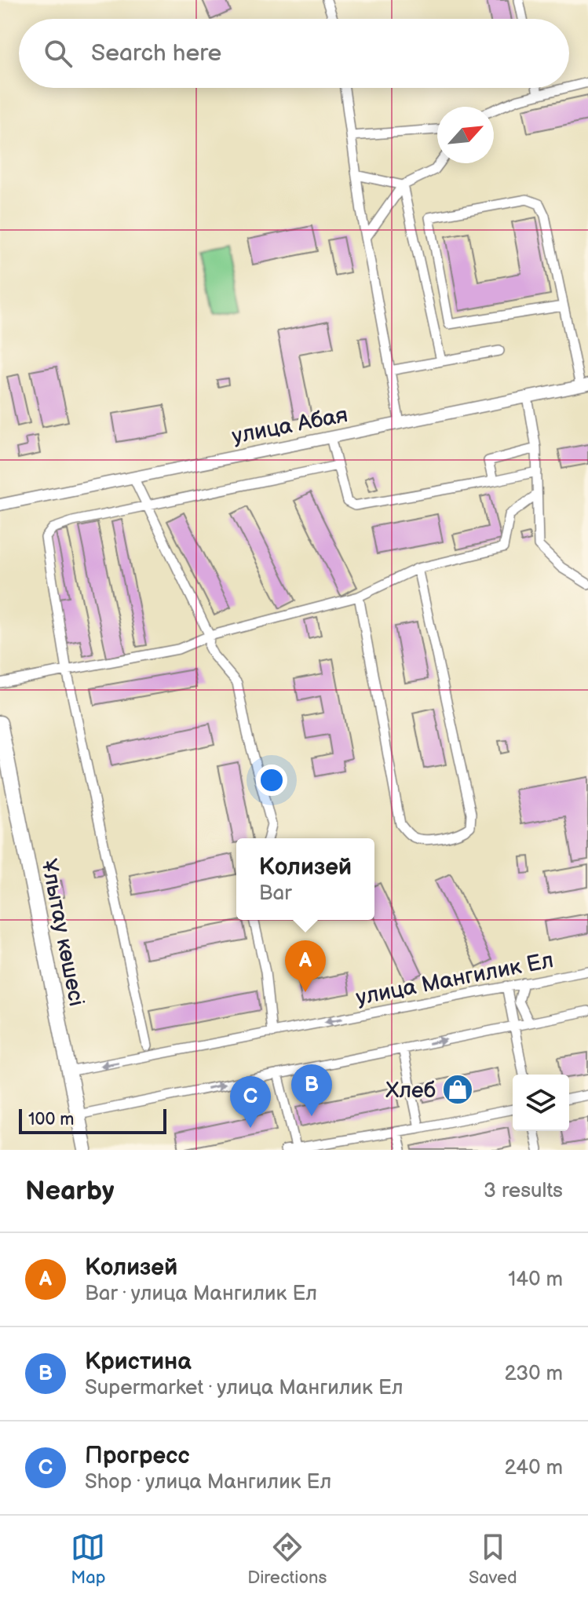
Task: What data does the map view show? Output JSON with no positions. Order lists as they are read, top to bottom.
{
  "streets": {
    "main road": ["Ұлытау көшесі"],
    "street": ["улица Абая", "улица Мангилик Ел"]
  },
  "crossings": [
    ["Ұлытау көшесі", "улица Мангилик Ел"]
  ],
  "places": {
    "shop": ["Хлеб"]
  },
  "scale_bar": "100 m",
  "north": "top right",
  "page": {
    "search": "Search here",
    "popup": ["Колизей", "Bar"],
    "pins": ["A", "B", "C"],
    "scale": "100 m",
    "heading": ["Nearby", "3 results"],
    "list": [
      {
        "mark": "A",
        "name": "Колизей",
        "note": "Bar · улица Мангилик Ел",
        "value": "140 m"
      },
      {
        "mark": "B",
        "name": "Кристина",
        "note": "Supermarket · улица Мангилик Ел",
        "value": "230 m"
      },
      {
        "mark": "C",
        "name": "Прогресс",
        "note": "Shop · улица Мангилик Ел",
        "value": "240 m"
      }
    ],
    "nav": ["Map", "Directions", "Saved"]
  }
}
